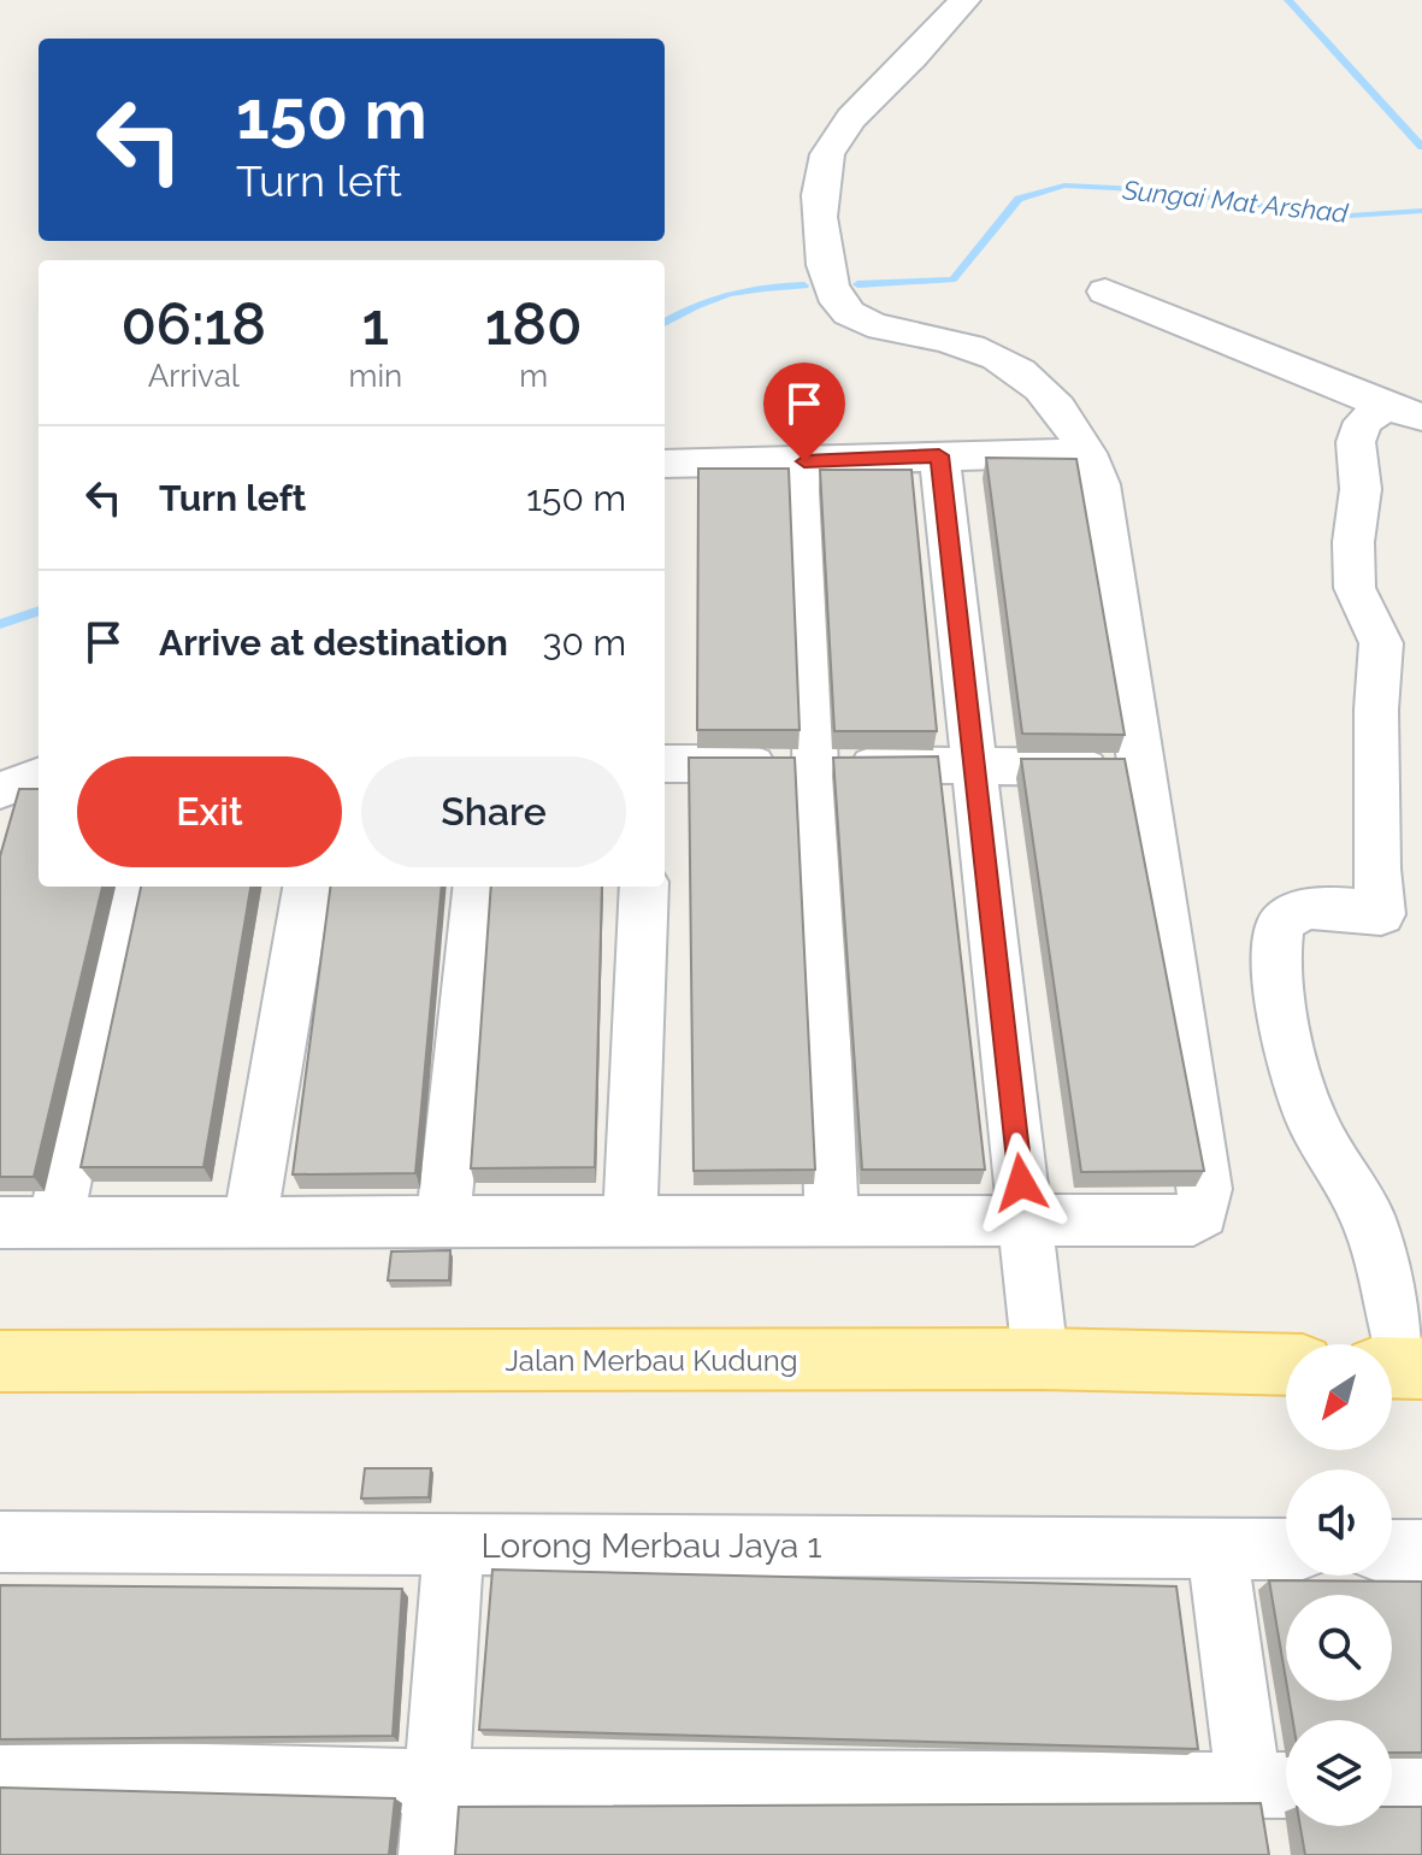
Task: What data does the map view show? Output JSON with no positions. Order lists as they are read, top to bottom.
{
  "streets": {
    "main road": ["Jalan Merbau Kudung"],
    "street": ["Lorong Merbau Jaya 1"]
  },
  "water": ["Sungai Mat Arshad"],
  "north": "bottom left",
  "page": {
    "turn": ["150 m", "Turn left"],
    "eta": [
      "06:18",
      "Arrival",
      "1",
      "min",
      "180",
      "m"
    ],
    "list": [
      {
        "name": "Turn left",
        "value": "150 m"
      },
      {
        "name": "Arrive at destination",
        "value": "30 m"
      }
    ],
    "buttons": ["Exit", "Share"]
  }
}
